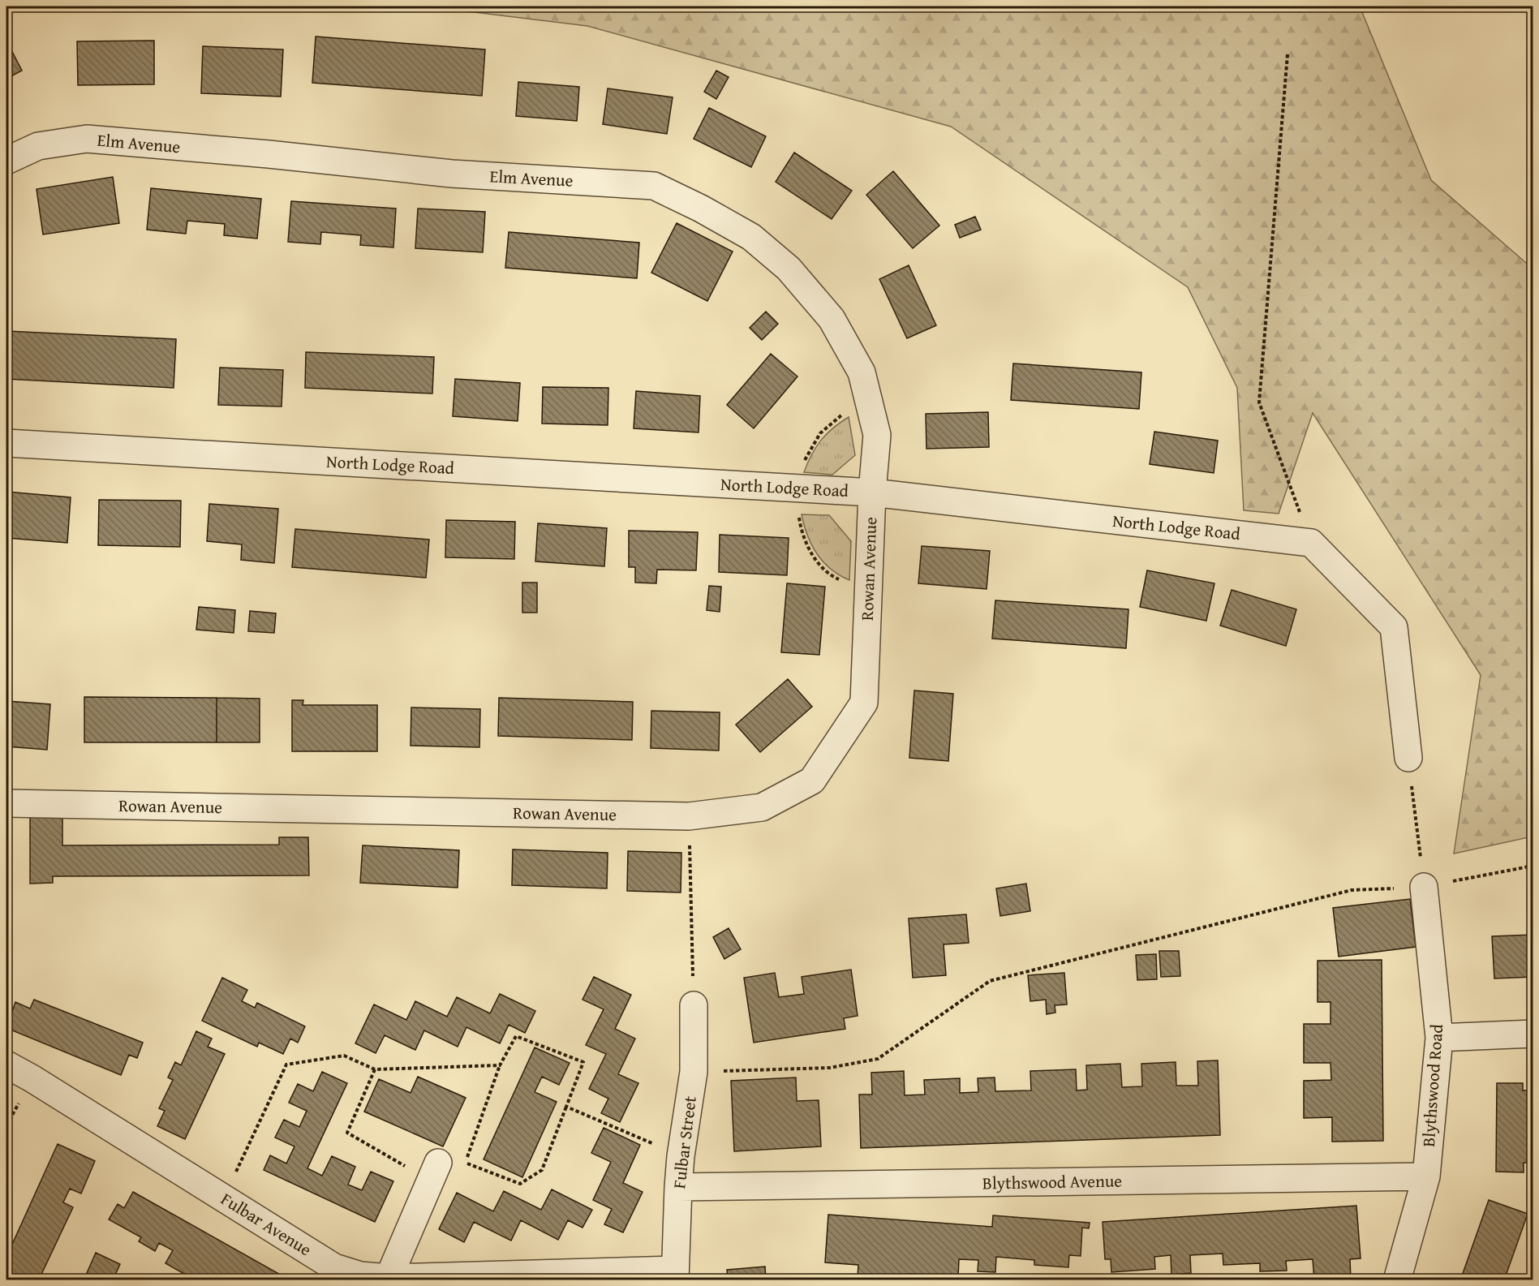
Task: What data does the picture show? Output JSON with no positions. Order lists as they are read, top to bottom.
{
  "streets": {
    "street": [
      "Elm Avenue",
      "North Lodge Road",
      "Rowan Avenue",
      "Blythswood Road",
      "Fulbar Street",
      "Blythswood Avenue",
      "Fulbar Avenue"
    ]
  },
  "crossings": [
    ["Elm Avenue", "North Lodge Road"],
    ["Elm Avenue", "Rowan Avenue"],
    ["North Lodge Road", "Rowan Avenue"],
    ["Blythswood Road", "Blythswood Avenue"],
    ["Fulbar Street", "Blythswood Avenue"],
    ["Fulbar Street", "Fulbar Avenue"]
  ]
}
